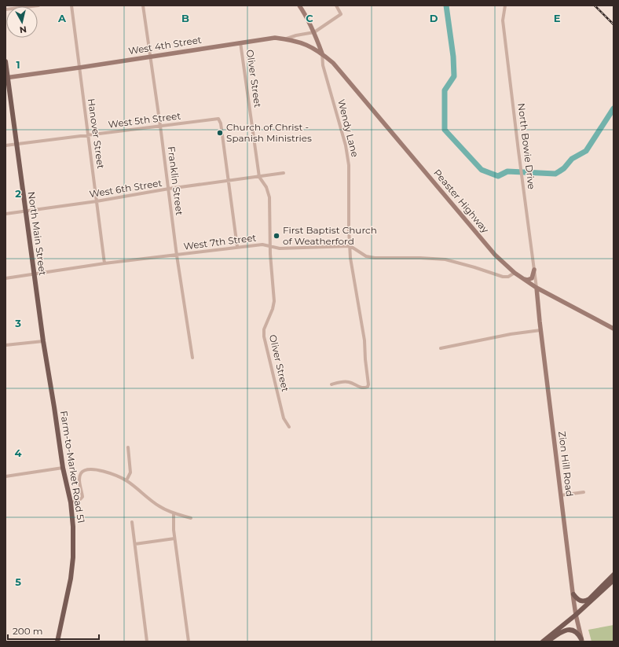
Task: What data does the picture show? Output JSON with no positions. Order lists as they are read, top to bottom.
{
  "streets": {
    "main road": [
      "West 4th Street",
      "Peaster Highway",
      "North Main Street",
      "Zion Hill Road",
      "Farm-to-Market Road 51"
    ],
    "street": [
      "Oliver Street",
      "West 5th Street",
      "Wendy Lane",
      "Hanover Street",
      "North Bowie Drive",
      "Franklin Street",
      "West 6th Street",
      "West 7th Street"
    ]
  },
  "crossings": [
    ["West 4th Street", "Oliver Street"],
    ["West 4th Street", "Wendy Lane"],
    ["West 4th Street", "Hanover Street"],
    ["West 4th Street", "Franklin Street"],
    ["West 4th Street", "Peaster Highway"],
    ["West 4th Street", "North Main Street"],
    ["Oliver Street", "West 6th Street"],
    ["Oliver Street", "West 7th Street"],
    ["West 5th Street", "Hanover Street"],
    ["West 5th Street", "Franklin Street"],
    ["West 5th Street", "West 6th Street"],
    ["West 5th Street", "North Main Street"],
    ["Wendy Lane", "Peaster Highway"],
    ["Wendy Lane", "West 7th Street"],
    ["Hanover Street", "West 6th Street"],
    ["Hanover Street", "West 7th Street"],
    ["North Bowie Drive", "Peaster Highway"],
    ["North Bowie Drive", "Zion Hill Road"],
    ["Franklin Street", "West 6th Street"],
    ["Franklin Street", "West 7th Street"],
    ["West 6th Street", "North Main Street"],
    ["Peaster Highway", "Zion Hill Road"],
    ["North Main Street", "West 7th Street"],
    ["North Main Street", "Farm-to-Market Road 51"]
  ],
  "places": ["Church of Christ - Spanish Ministries", "First Baptist Church of Weatherford"],
  "scale_bar": "200 m",
  "north": "bottom",
  "grid": {
    "columns": [
      "A",
      "B",
      "C",
      "D",
      "E"
    ],
    "rows": [
      "1",
      "2",
      "3",
      "4",
      "5"
    ]
  }
}
